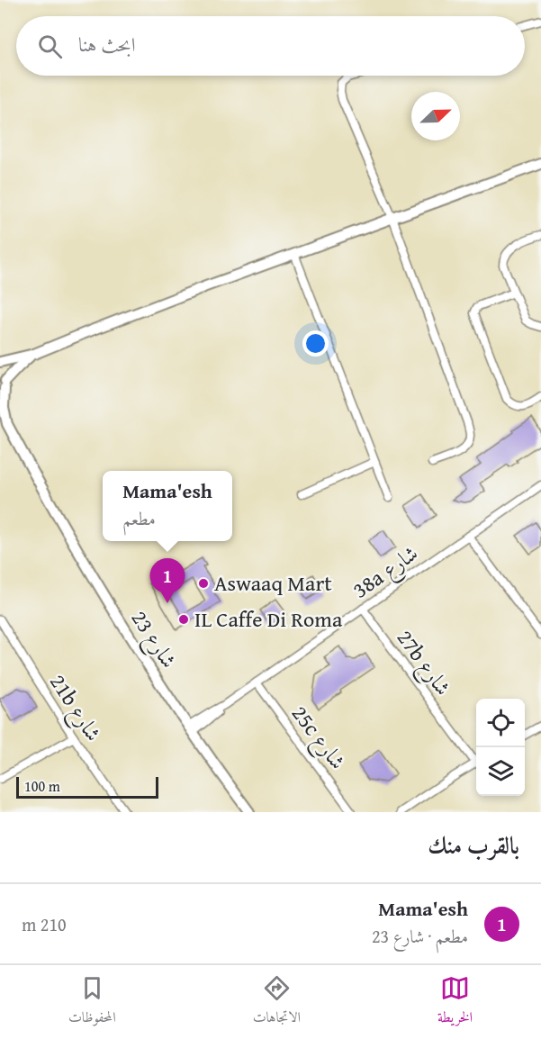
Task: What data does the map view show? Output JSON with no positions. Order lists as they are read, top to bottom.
{
  "streets": {
    "street": [
      "38a شارع",
      "شارع 23",
      "27b شارع",
      "21b شارع",
      "25c شارع"
    ]
  },
  "crossings": [
    ["38a شارع", "شارع 23"],
    ["38a شارع", "27b شارع"],
    ["38a شارع", "25c شارع"]
  ],
  "places": ["Aswaaq Mart", "IL Caffe Di Roma"],
  "scale_bar": "100 m",
  "north": "top right",
  "page": {
    "search": "ابحث هنا",
    "popup": ["Mama'esh", "مطعم"],
    "pins": "1",
    "scale": "100 m",
    "heading": "بالقرب منك",
    "list": [
      {
        "mark": "1",
        "name": "Mama'esh",
        "note": "مطعم · شارع 23",
        "value": "210 m"
      }
    ],
    "nav": ["الخريطة", "الاتجاهات", "المحفوظات"]
  }
}
